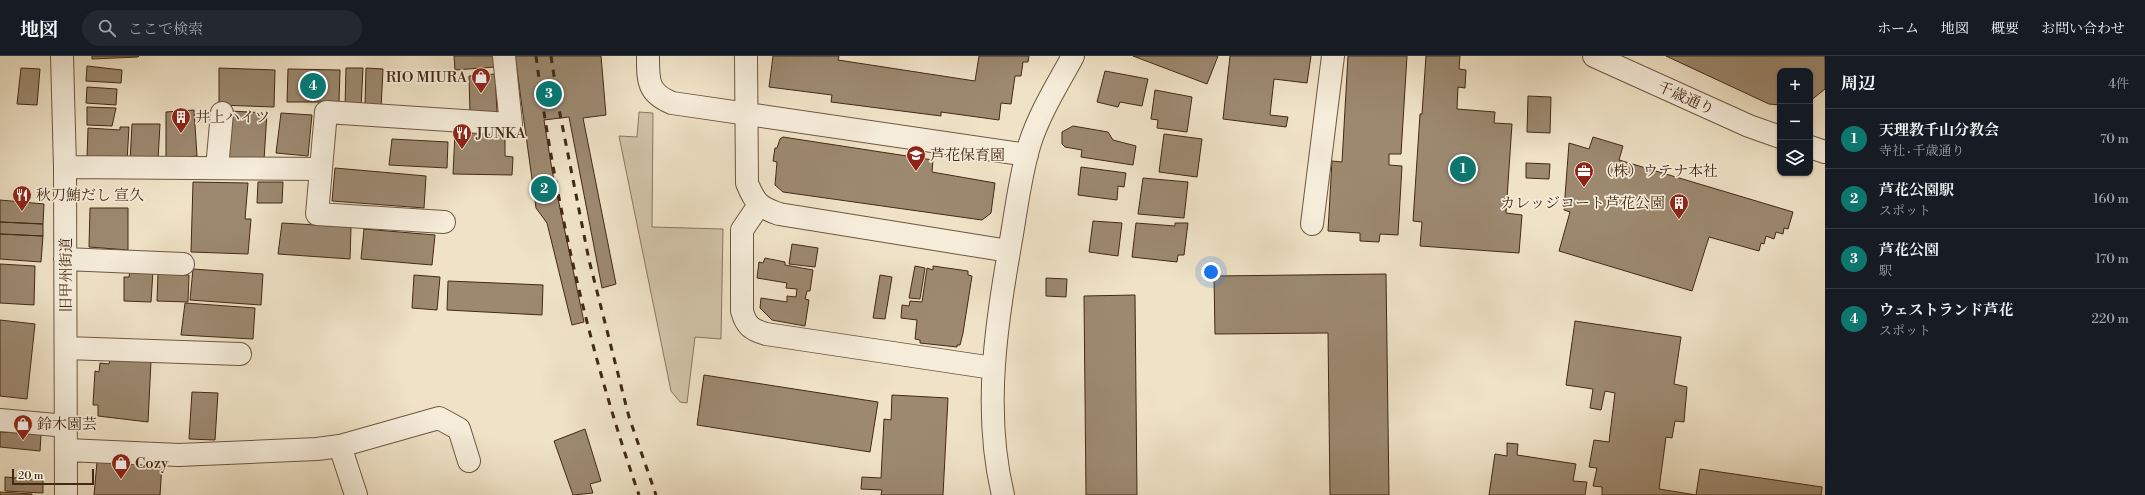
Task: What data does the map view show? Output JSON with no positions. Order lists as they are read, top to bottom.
{
  "streets": {
    "street": ["千歳通り", "旧甲州街道"]
  },
  "places": {
    "shop": ["RIO MIURA", "鈴木園芸", "Cozy"],
    "building": ["井上ハイツ", "カレッジコート芦花公園"],
    "restaurant": ["JUNKA", "秋刀鮪だし 宣久"],
    "school or university": ["芦花保育園"],
    "office": ["（株）ウテナ本社"]
  },
  "scale_bar": "20 m",
  "page": {
    "header": "地図",
    "search": "ここで検索",
    "nav": [
      "ホーム",
      "地図",
      "概要",
      "お問い合わせ"
    ],
    "heading": ["周辺", "4件"],
    "map_buttons": ["+", "−"],
    "pins": [
      "4",
      "3",
      "1",
      "2"
    ],
    "list": [
      {
        "mark": "1",
        "name": "天理教千山分教会",
        "note": "寺社 · 千歳通り",
        "value": "70 m"
      },
      {
        "mark": "2",
        "name": "芦花公園駅",
        "note": "スポット",
        "value": "160 m"
      },
      {
        "mark": "3",
        "name": "芦花公園",
        "note": "駅",
        "value": "170 m"
      },
      {
        "mark": "4",
        "name": "ウェストランド芦花",
        "note": "スポット",
        "value": "220 m"
      }
    ],
    "scale": "20 m"
  }
}
